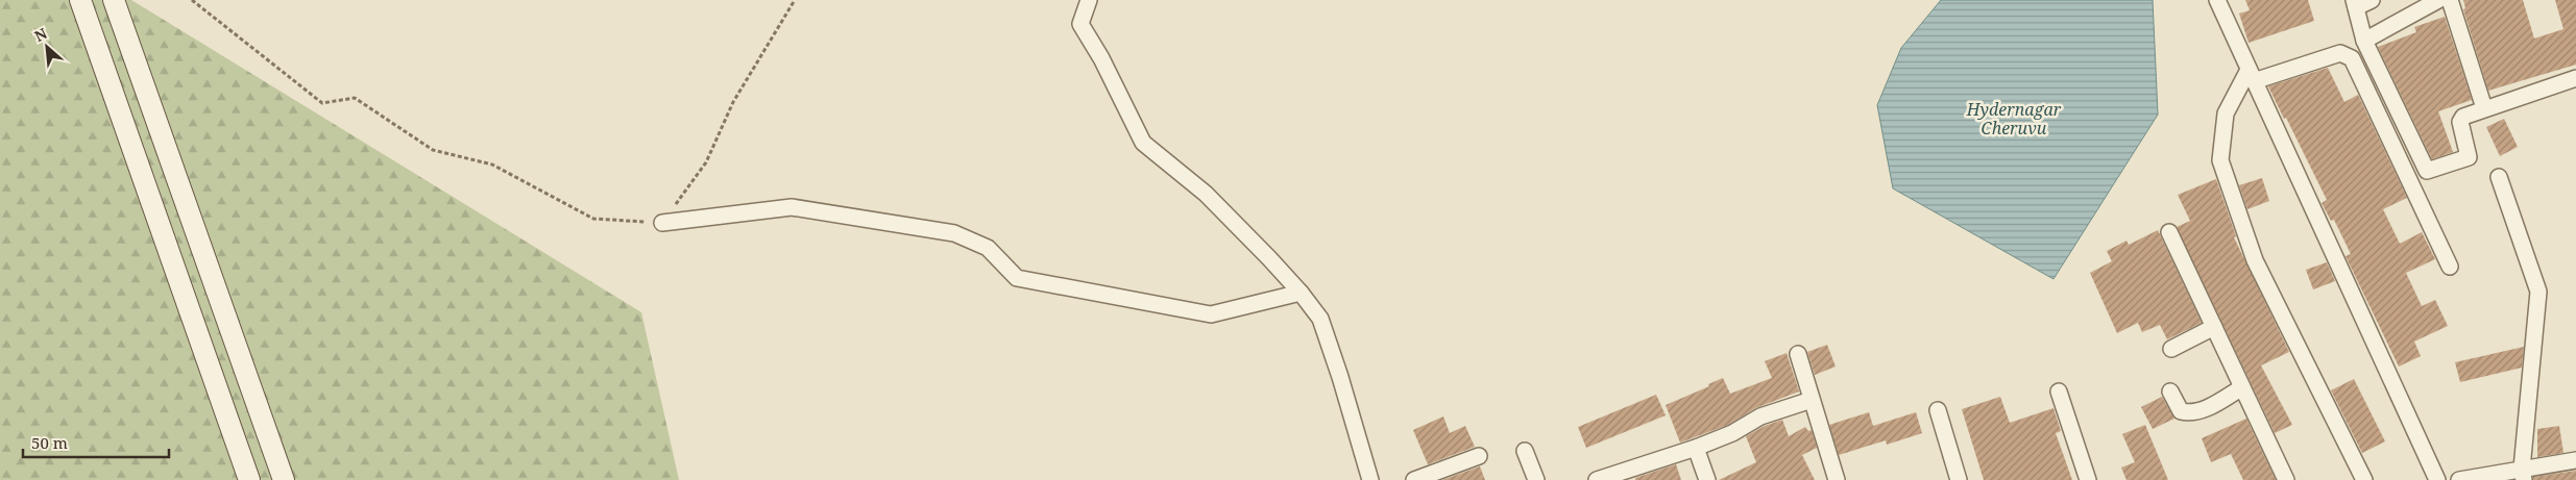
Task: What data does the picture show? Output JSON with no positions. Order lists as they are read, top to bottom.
{
  "water": ["Hydernagar Cheruvu"],
  "scale_bar": "50 m",
  "north": "top left"
}
